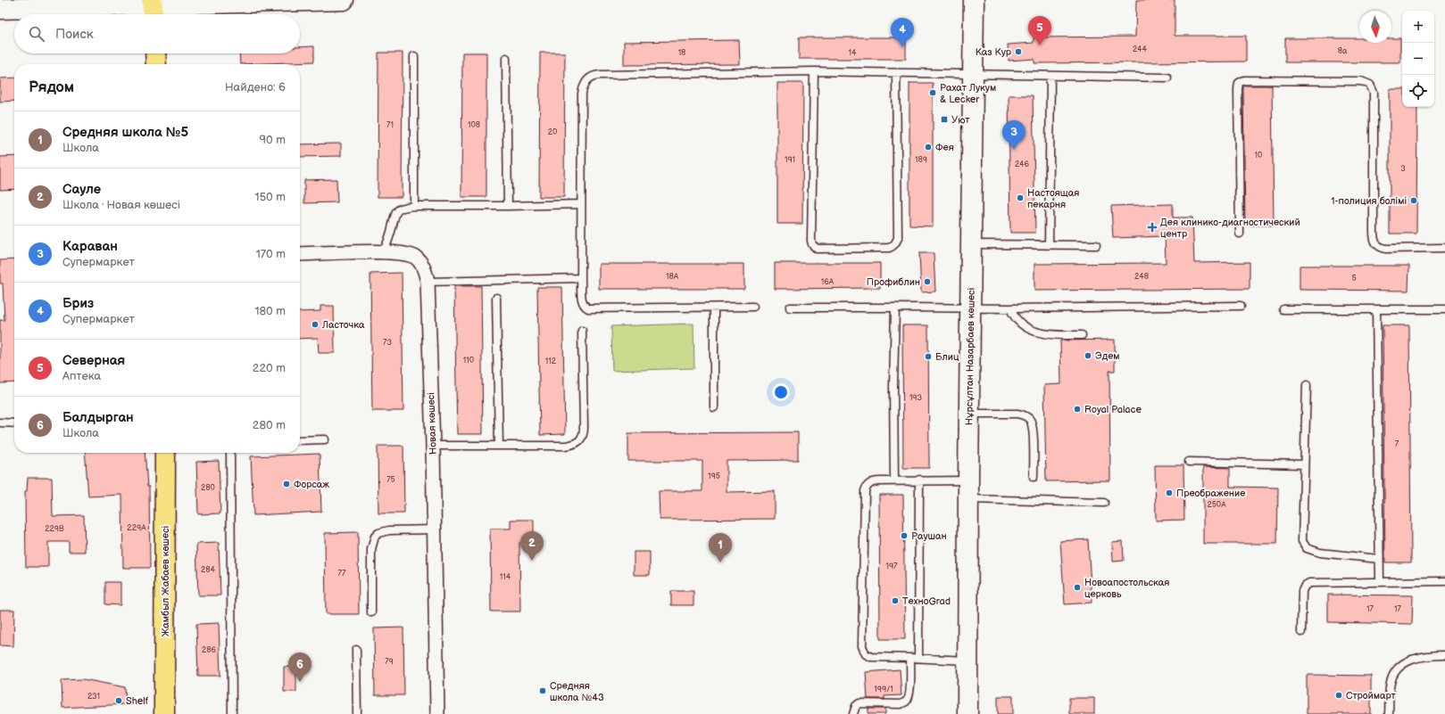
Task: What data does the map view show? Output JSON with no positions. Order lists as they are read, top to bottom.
{
  "streets": {
    "main road": ["Нұрсұлтан Назарбаев көшесі", "Жамбыл Жабаев көшесі"],
    "street": ["Новая көшесі"]
  },
  "places": {
    "other": [
      "Каз Кур",
      "Рахат Лукум & Lecker",
      "Фея",
      "Настоящая пекарня",
      "1-полиция болiмi",
      "Профиблин",
      "Ласточка",
      "Эдем",
      "Блиц",
      "Royal Palace",
      "Форсаж",
      "Преображение",
      "Раушан",
      "Новоапостольская церковь",
      "ТехноGrad",
      "Средняя школа №43",
      "Строймарт",
      "Shelf"
    ],
    "transit": ["Уют"],
    "health": ["Дея клинико-диагностический центр"]
  },
  "house_numbers": [
    "244",
    "8а",
    "18",
    "14",
    "71",
    "108",
    "20",
    "10",
    "191",
    "189",
    "246",
    "3",
    "18А",
    "248",
    "5",
    "16А",
    "73",
    "110",
    "112",
    "193",
    "7",
    "195",
    "75",
    "280",
    "250А",
    "229А",
    "229В",
    "197",
    "284",
    "77",
    "114",
    "17",
    "17",
    "286",
    "79",
    "199/1",
    "231"
  ],
  "north": "bottom",
  "page": {
    "map_buttons": ["+", "−"],
    "search": "Поиск",
    "pins": [
      "5",
      "4",
      "3",
      "2",
      "1",
      "6"
    ],
    "heading": ["Рядом", "Найдено: 6"],
    "list": [
      {
        "mark": "1",
        "name": "Средняя школа №5",
        "note": "Школа",
        "value": "90 m"
      },
      {
        "mark": "2",
        "name": "Сауле",
        "note": "Школа · Новая көшесі",
        "value": "150 m"
      },
      {
        "mark": "3",
        "name": "Караван",
        "note": "Супермаркет",
        "value": "170 m"
      },
      {
        "mark": "4",
        "name": "Бриз",
        "note": "Супермаркет",
        "value": "180 m"
      },
      {
        "mark": "5",
        "name": "Северная",
        "note": "Аптека",
        "value": "220 m"
      },
      {
        "mark": "6",
        "name": "Балдырган",
        "note": "Школа",
        "value": "280 m"
      }
    ]
  }
}
